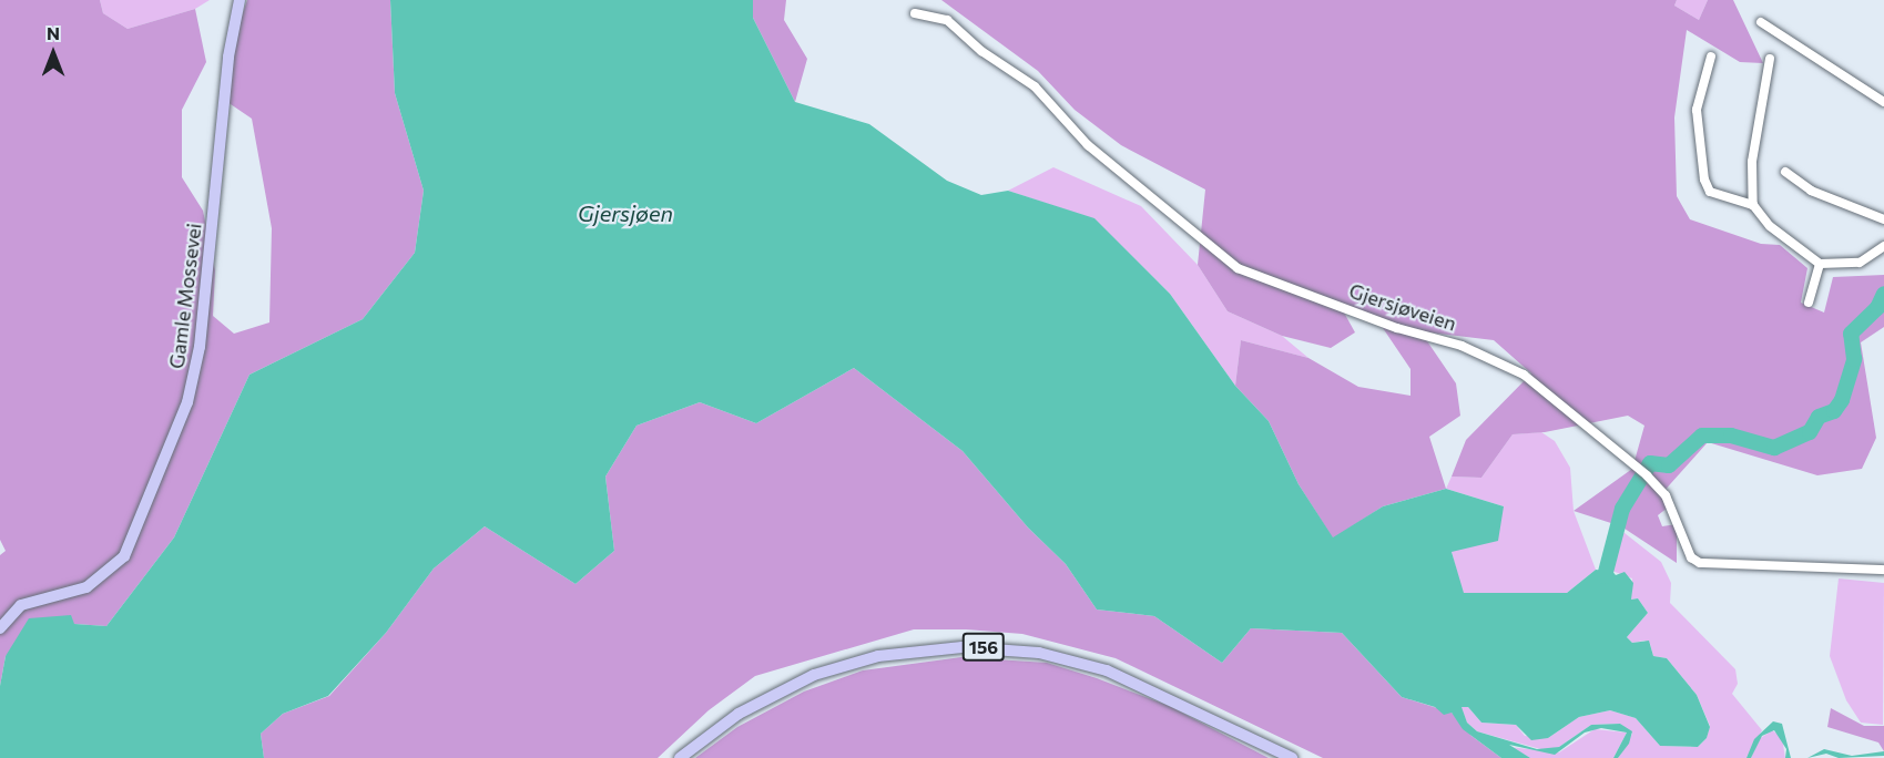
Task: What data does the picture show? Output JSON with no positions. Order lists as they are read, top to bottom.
{
  "streets": {
    "main road": ["Gamle Mossevei", "156"],
    "street": ["Gjersjøveien"]
  },
  "water": ["Gjersjøen"],
  "north": "top"
}
